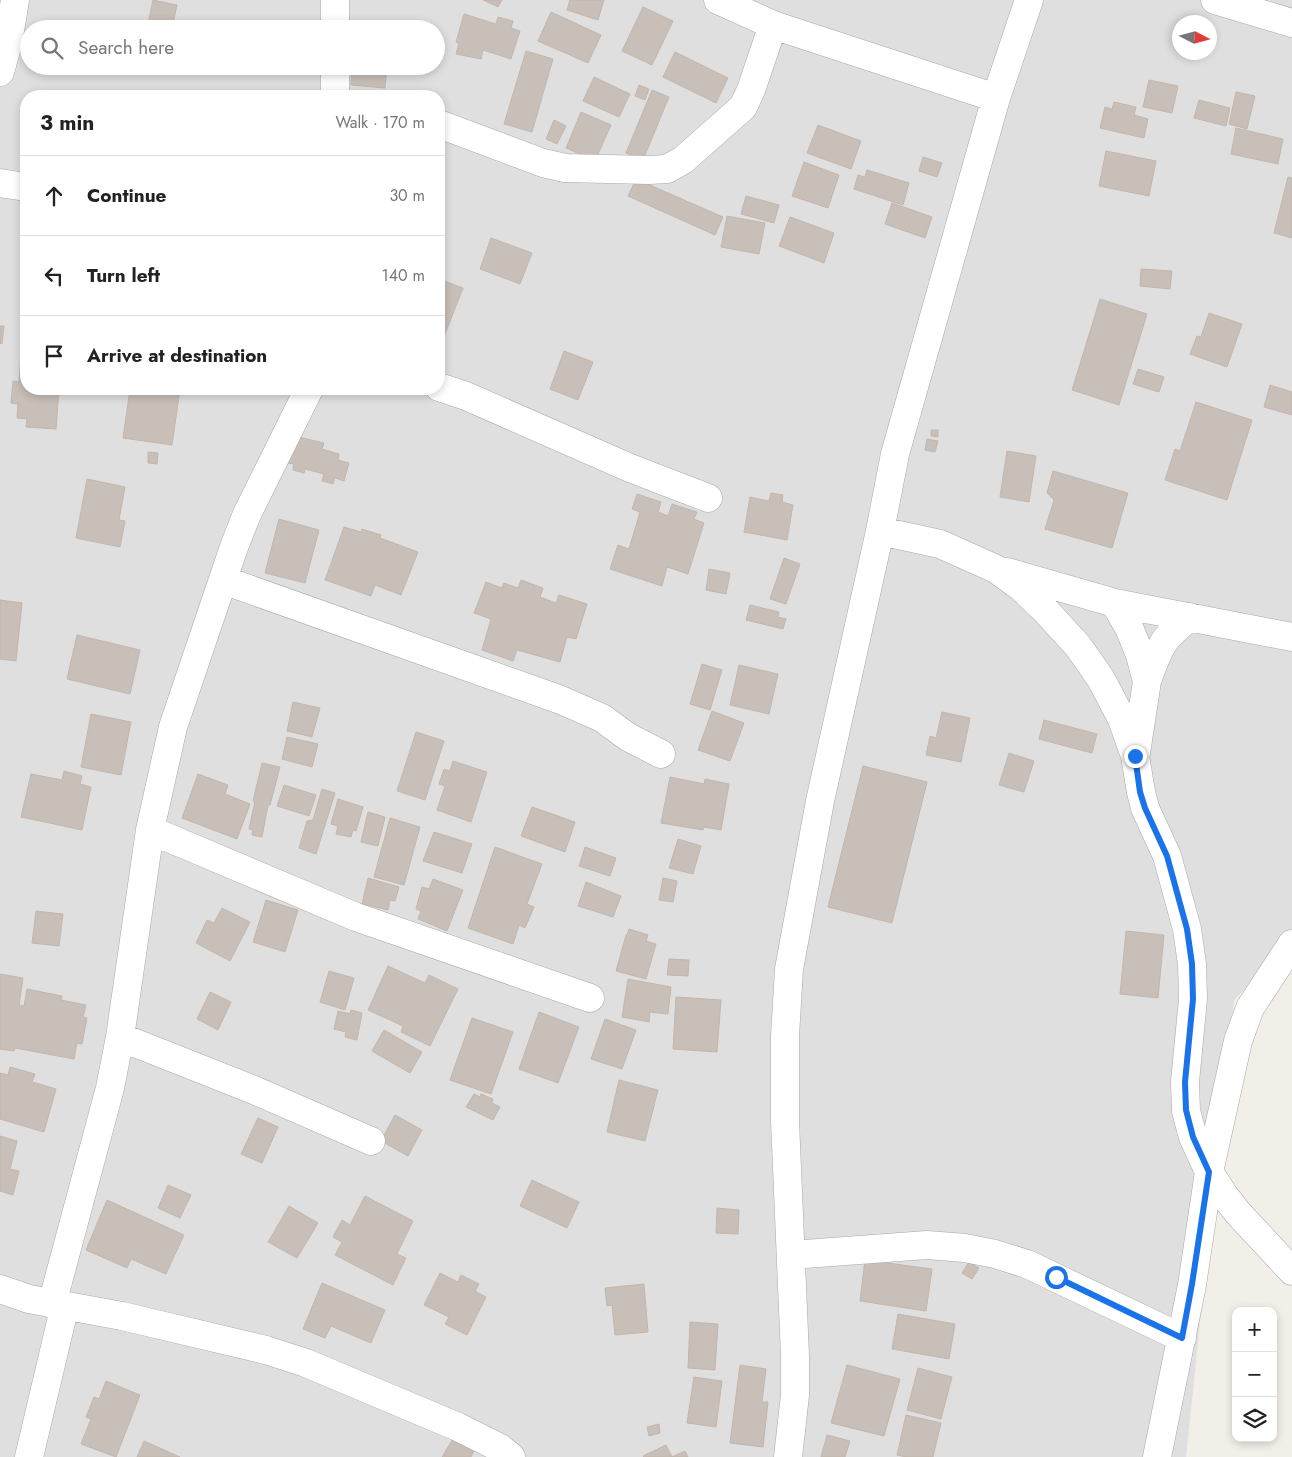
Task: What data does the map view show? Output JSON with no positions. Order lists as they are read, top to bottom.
{
  "north": "right",
  "page": {
    "search": "Search here",
    "heading": ["3 min", "Walk · 170 m"],
    "list": [
      ["Continue", "30 m"],
      ["Turn left", "140 m"],
      "Arrive at destination"
    ],
    "map_buttons": ["+", "−"]
  }
}
